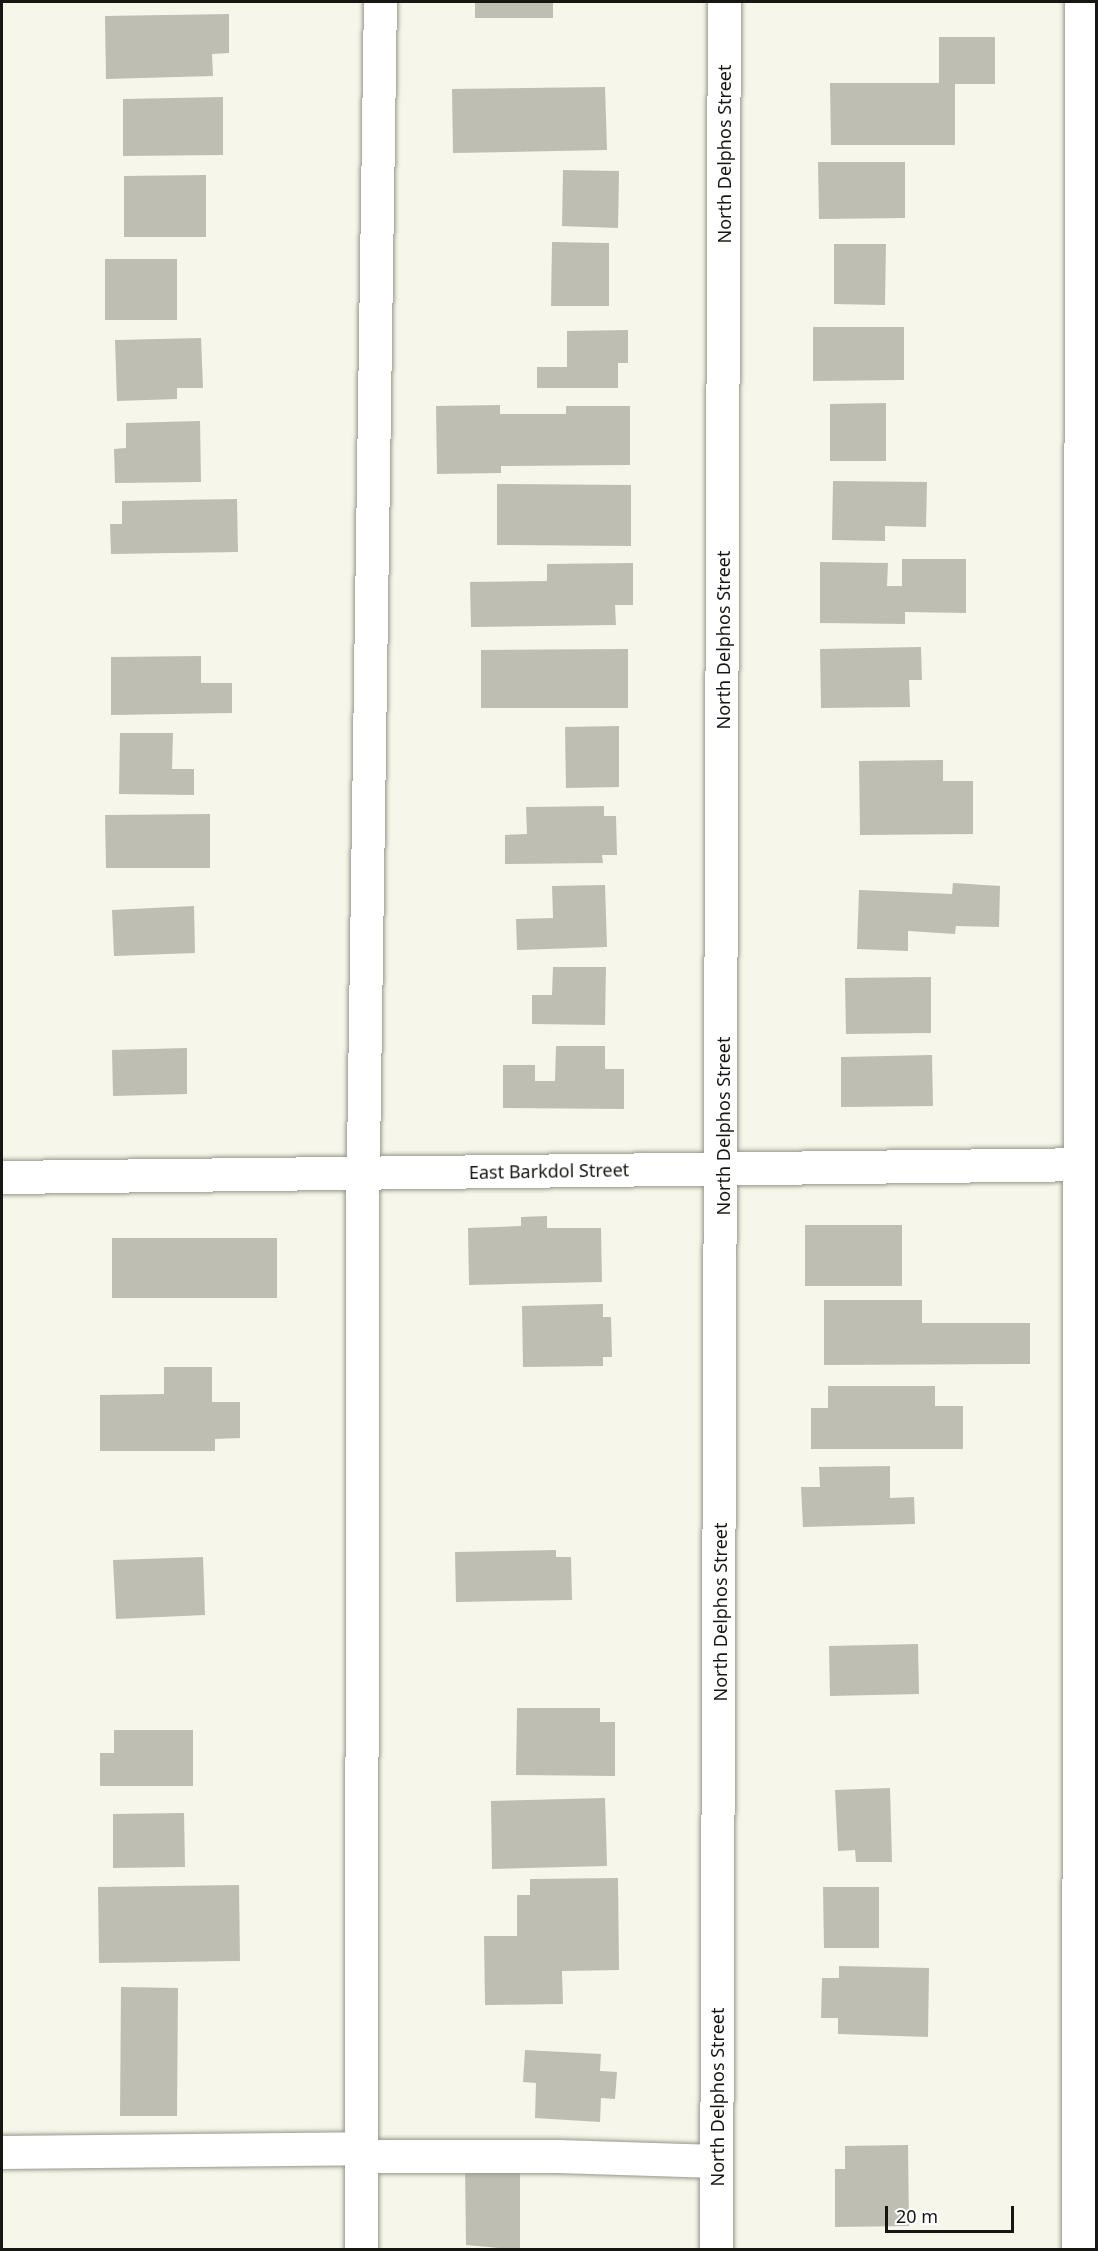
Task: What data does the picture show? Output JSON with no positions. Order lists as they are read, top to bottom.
{
  "streets": {
    "street": ["North Delphos Street", "East Barkdol Street"]
  },
  "crossings": [
    ["North Delphos Street", "East Barkdol Street"]
  ],
  "scale_bar": "20 m"
}
